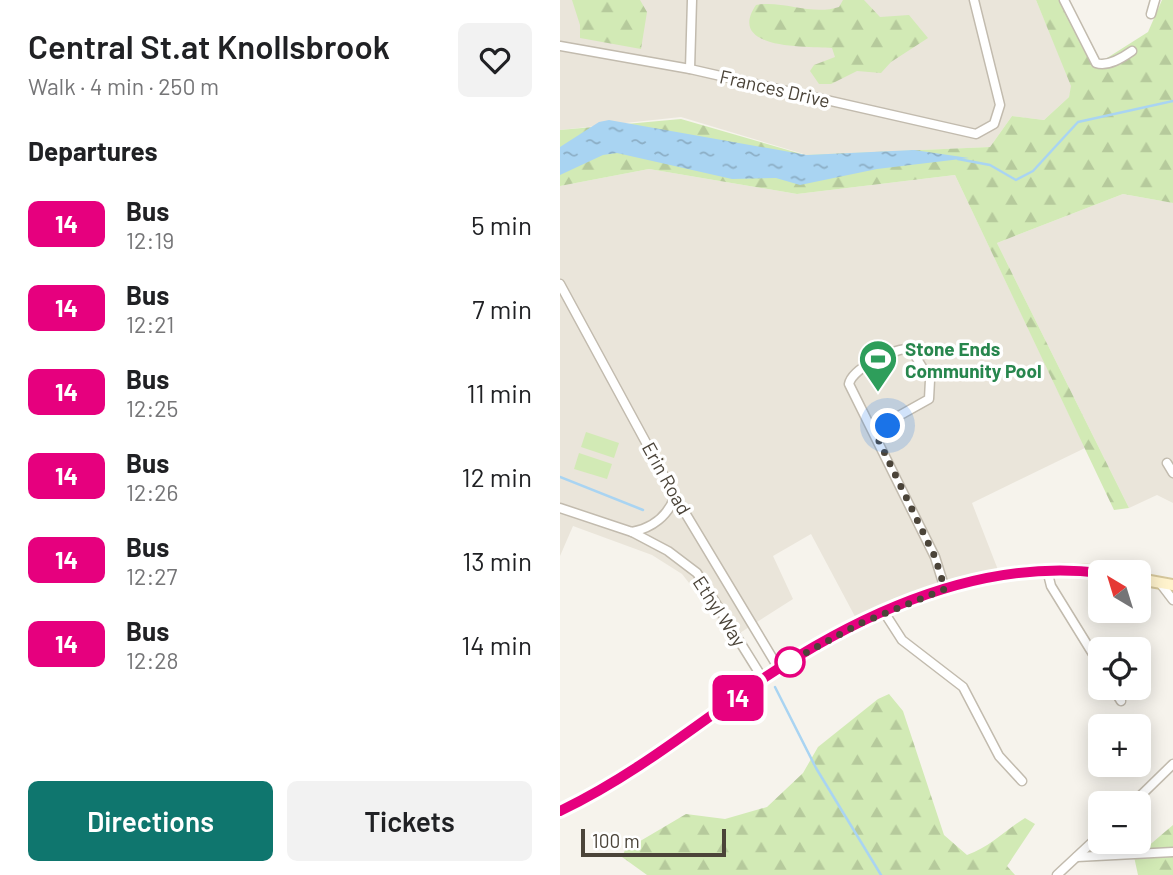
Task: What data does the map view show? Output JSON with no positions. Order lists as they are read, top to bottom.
{
  "streets": {
    "street": ["Frances Drive", "Erin Road", "Ethyl Way"]
  },
  "places": {
    "sports": ["Stone Ends Community Pool"]
  },
  "lines": ["bus line 14"],
  "scale_bar": "100 m",
  "north": "top left",
  "page": {
    "heading": [
      ["Central St.at Knollsbrook", "Walk · 4 min · 250 m"],
      "Departures"
    ],
    "on_map": "14",
    "list": [
      {
        "mark": "14",
        "name": "Bus",
        "note": "12:19",
        "value": "5 min"
      },
      {
        "mark": "14",
        "name": "Bus",
        "note": "12:21",
        "value": "7 min"
      },
      {
        "mark": "14",
        "name": "Bus",
        "note": "12:25",
        "value": "11 min"
      },
      {
        "mark": "14",
        "name": "Bus",
        "note": "12:26",
        "value": "12 min"
      },
      {
        "mark": "14",
        "name": "Bus",
        "note": "12:27",
        "value": "13 min"
      },
      {
        "mark": "14",
        "name": "Bus",
        "note": "12:28",
        "value": "14 min"
      }
    ],
    "map_buttons": ["+", "−"],
    "buttons": ["Directions", "Tickets"],
    "scale": "100 m"
  }
}
